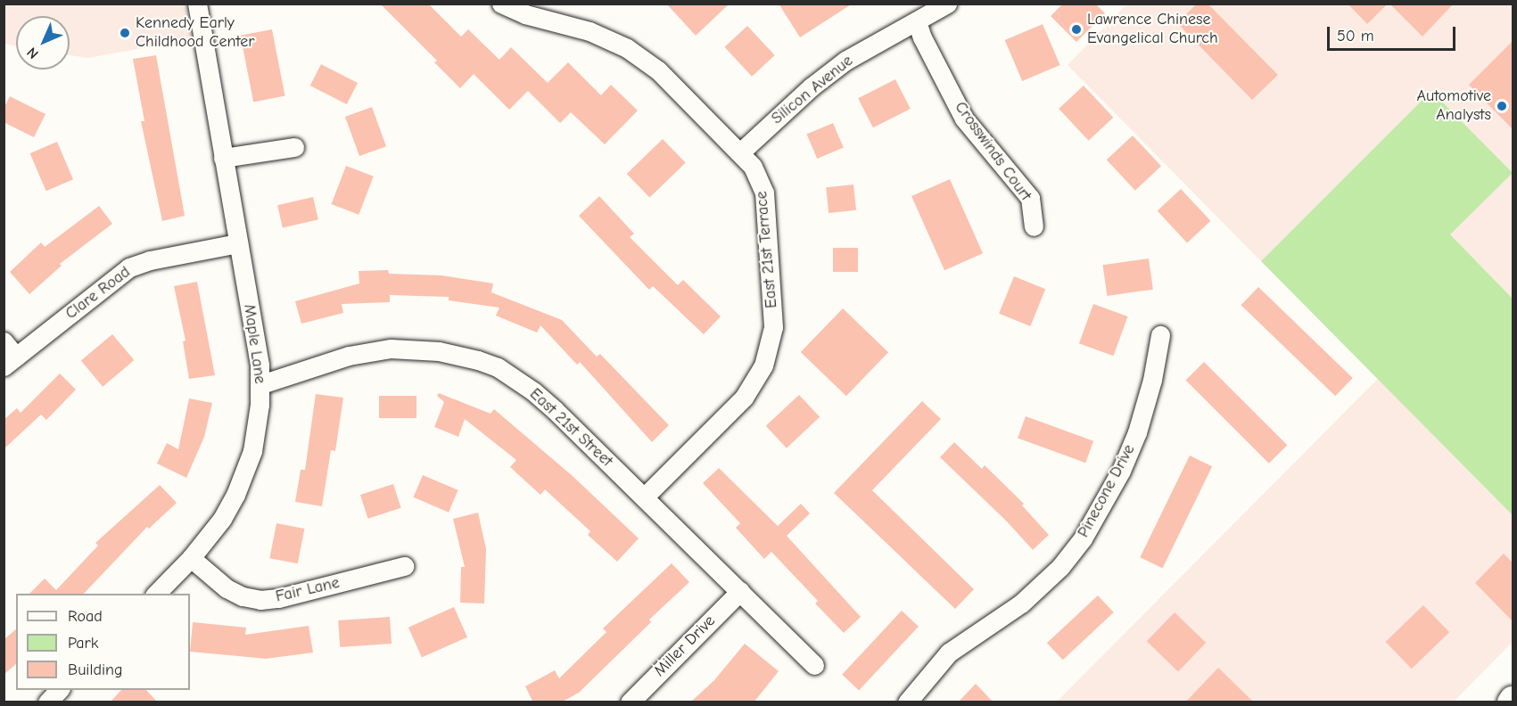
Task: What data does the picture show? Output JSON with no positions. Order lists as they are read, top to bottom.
{
  "streets": {
    "street": [
      "Silicon Avenue",
      "Crosswinds Court",
      "East 21st Terrace",
      "Clare Road",
      "Maple Lane",
      "East 21st Street",
      "Pinecone Drive",
      "Fair Lane",
      "Miller Drive"
    ]
  },
  "crossings": [
    ["Silicon Avenue", "Crosswinds Court"],
    ["Silicon Avenue", "East 21st Terrace"],
    ["East 21st Terrace", "East 21st Street"],
    ["Clare Road", "Maple Lane"],
    ["Maple Lane", "East 21st Street"],
    ["Maple Lane", "Fair Lane"],
    ["East 21st Street", "Miller Drive"]
  ],
  "places": ["Lawrence Chinese Evangelical Church", "Kennedy Early Childhood Center", "Automotive Analysts"],
  "legend": ["Road", "Park", "Building"],
  "scale_bar": "50 m",
  "north": "bottom left"
}
